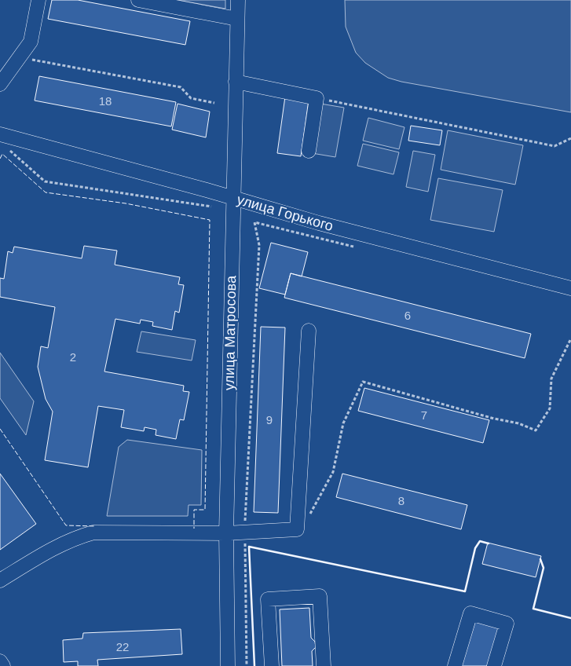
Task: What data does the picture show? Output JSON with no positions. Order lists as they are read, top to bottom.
{
  "streets": {
    "street": ["улица Горького", "улица Матросова"]
  },
  "crossings": [
    ["улица Горького", "улица Матросова"]
  ],
  "house_numbers": [
    "18",
    "6",
    "2",
    "7",
    "9",
    "8",
    "22"
  ]
}
